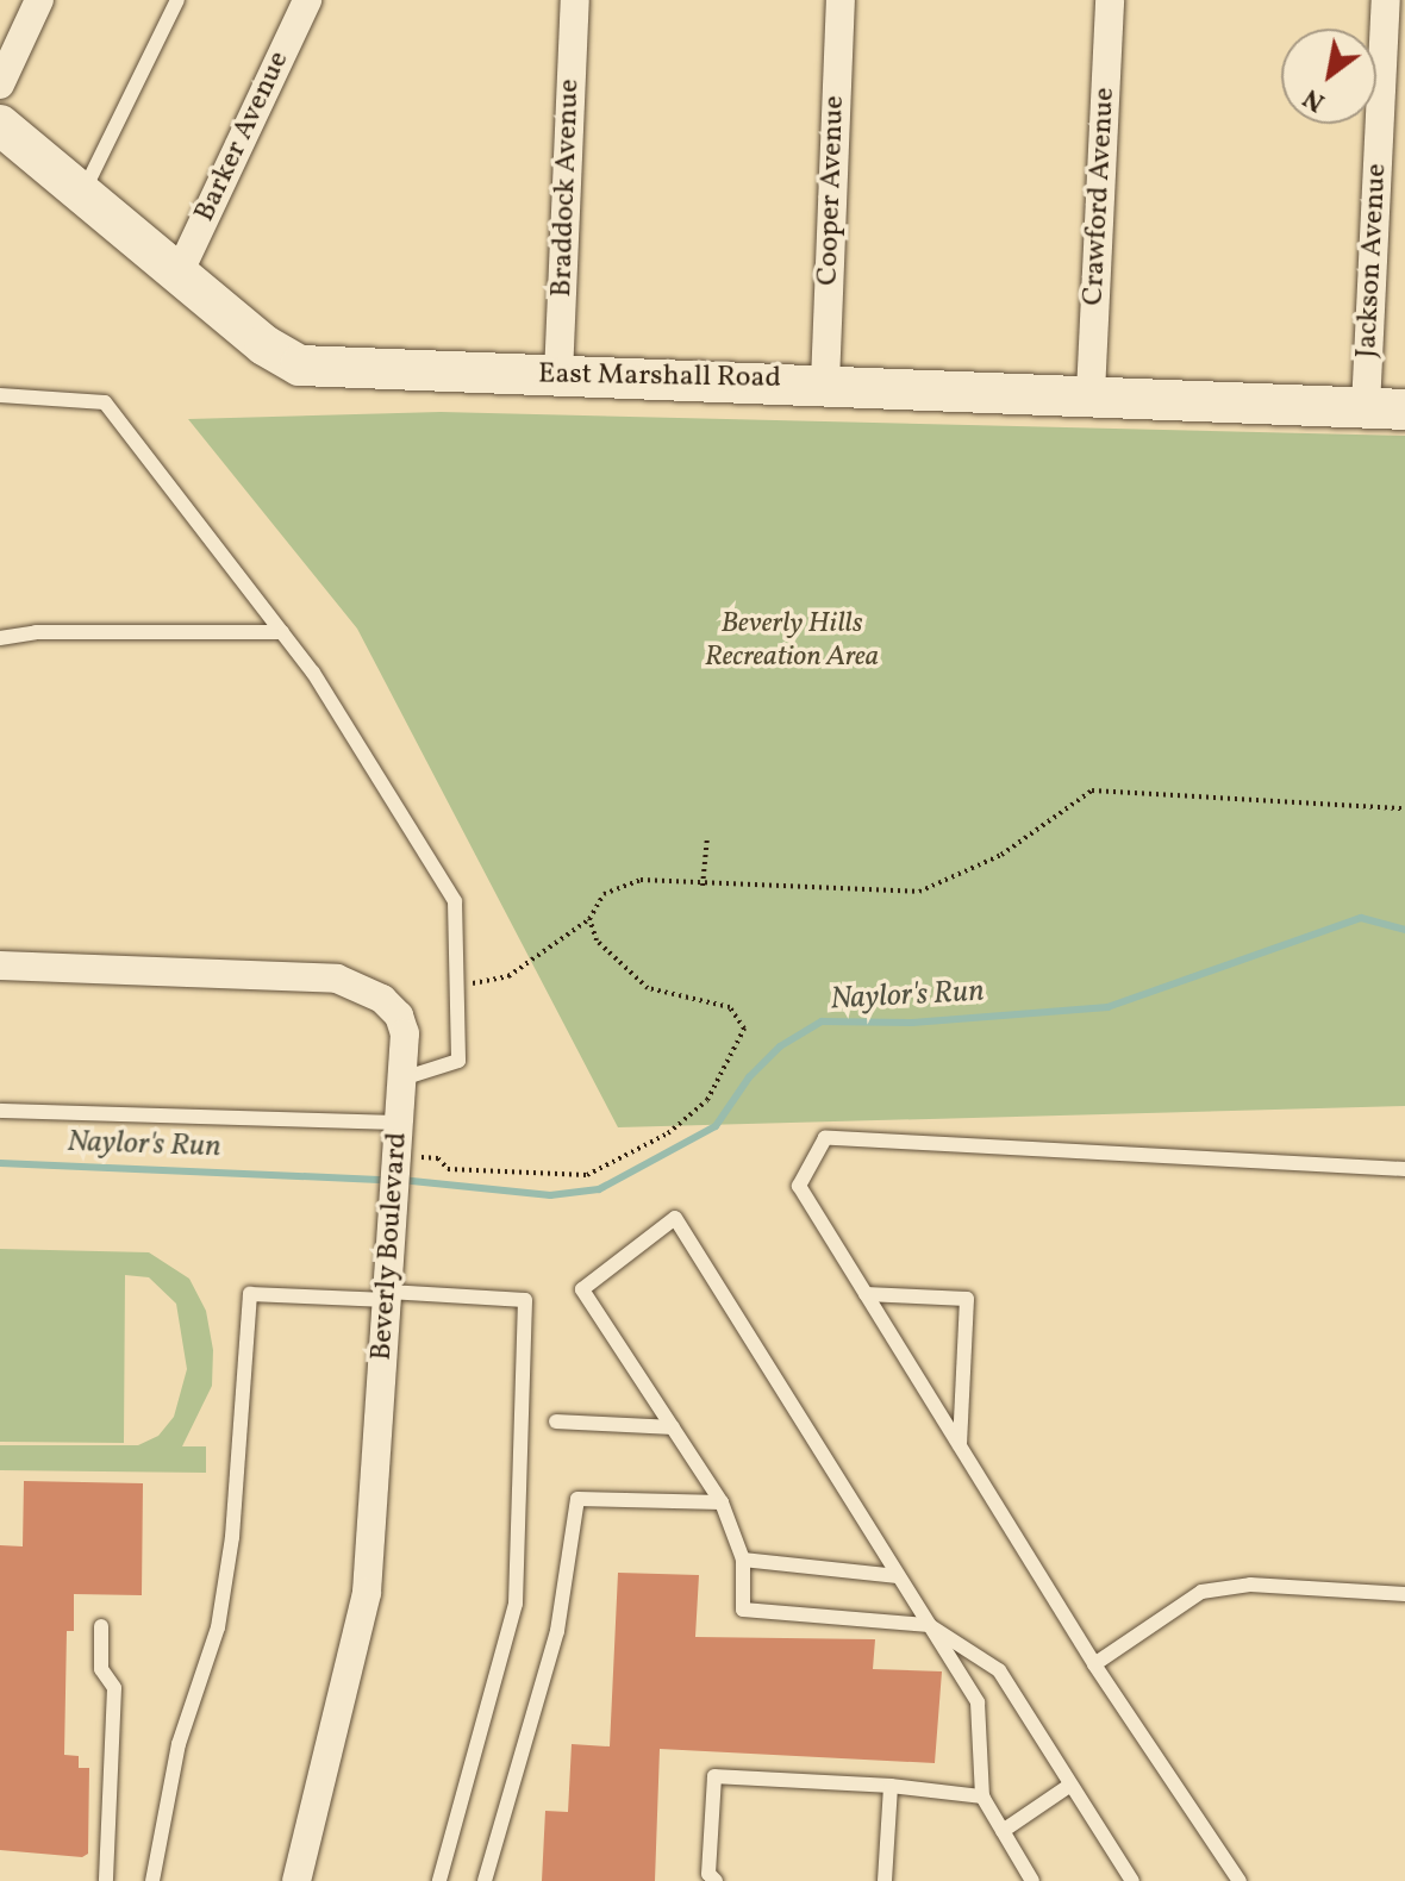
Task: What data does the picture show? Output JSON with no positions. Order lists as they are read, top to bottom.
{
  "streets": {
    "main road": ["East Marshall Road"],
    "street": [
      "Barker Avenue",
      "Braddock Avenue",
      "Cooper Avenue",
      "Crawford Avenue",
      "Jackson Avenue",
      "Beverly Boulevard"
    ]
  },
  "crossings": [
    ["Barker Avenue", "East Marshall Road"],
    ["Braddock Avenue", "East Marshall Road"],
    ["Cooper Avenue", "East Marshall Road"],
    ["Crawford Avenue", "East Marshall Road"],
    ["Jackson Avenue", "East Marshall Road"]
  ],
  "water": ["Naylor's Run"],
  "parks": ["Beverly Hills Recreation Area"],
  "north": "bottom left"
}
